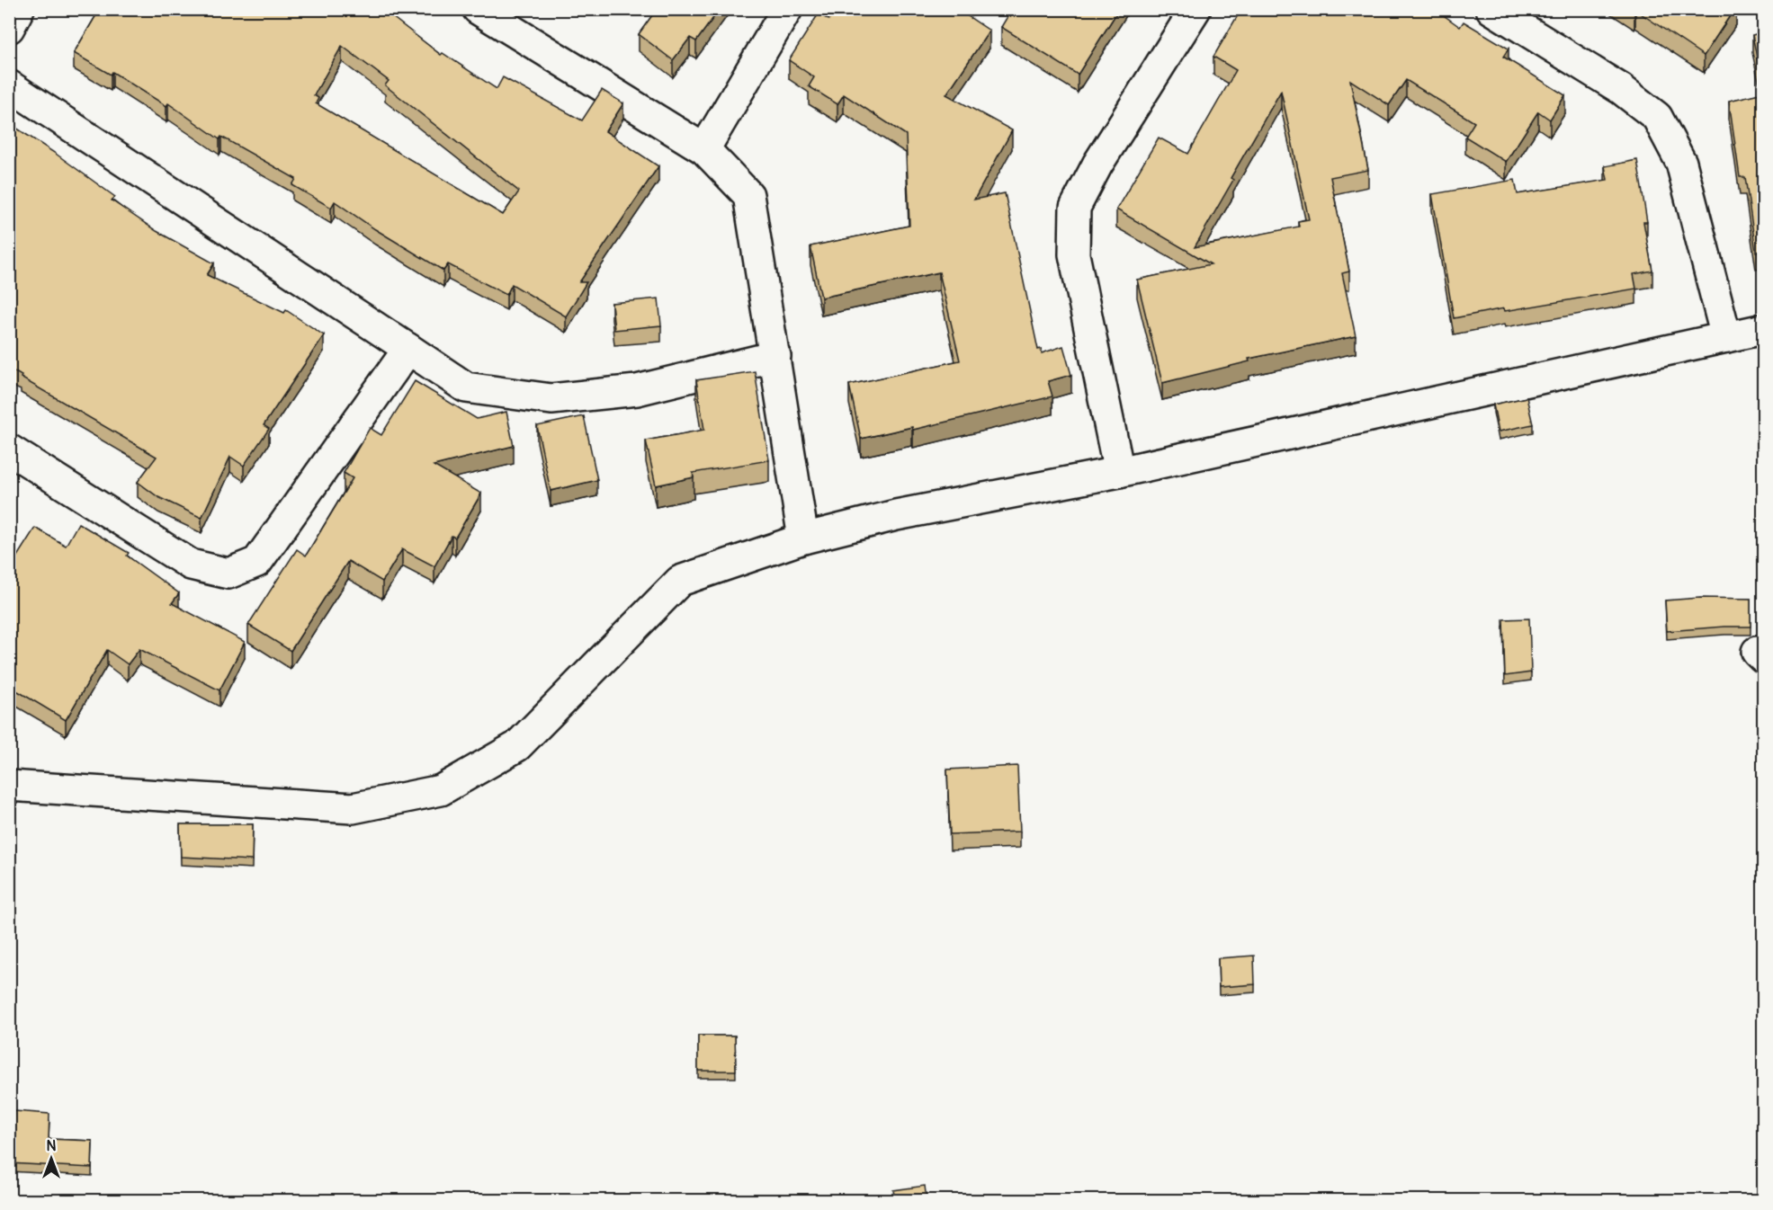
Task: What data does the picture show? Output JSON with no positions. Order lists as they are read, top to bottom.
{
  "north": "top"
}
